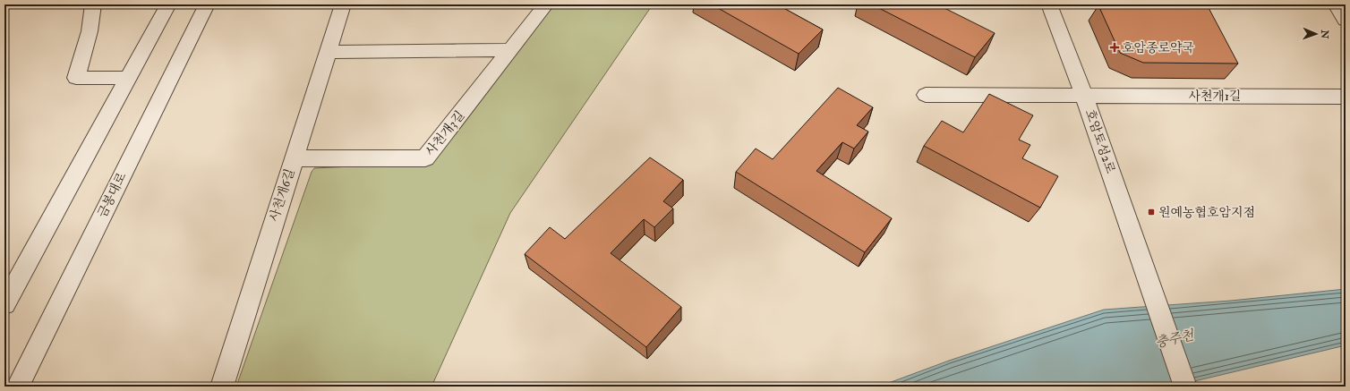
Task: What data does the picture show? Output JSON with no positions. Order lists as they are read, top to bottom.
{
  "streets": {
    "street": [
      "사천개1길",
      "사천개3길",
      "호암토성2로",
      "금봉대로",
      "사천개6길"
    ]
  },
  "crossings": [
    ["사천개1길", "호암토성2로"],
    ["사천개3길", "사천개6길"]
  ],
  "water": ["충주천"],
  "places": {
    "health": ["호암종로약국"],
    "transit": ["원예농협호암지점"]
  },
  "north": "right"
}
